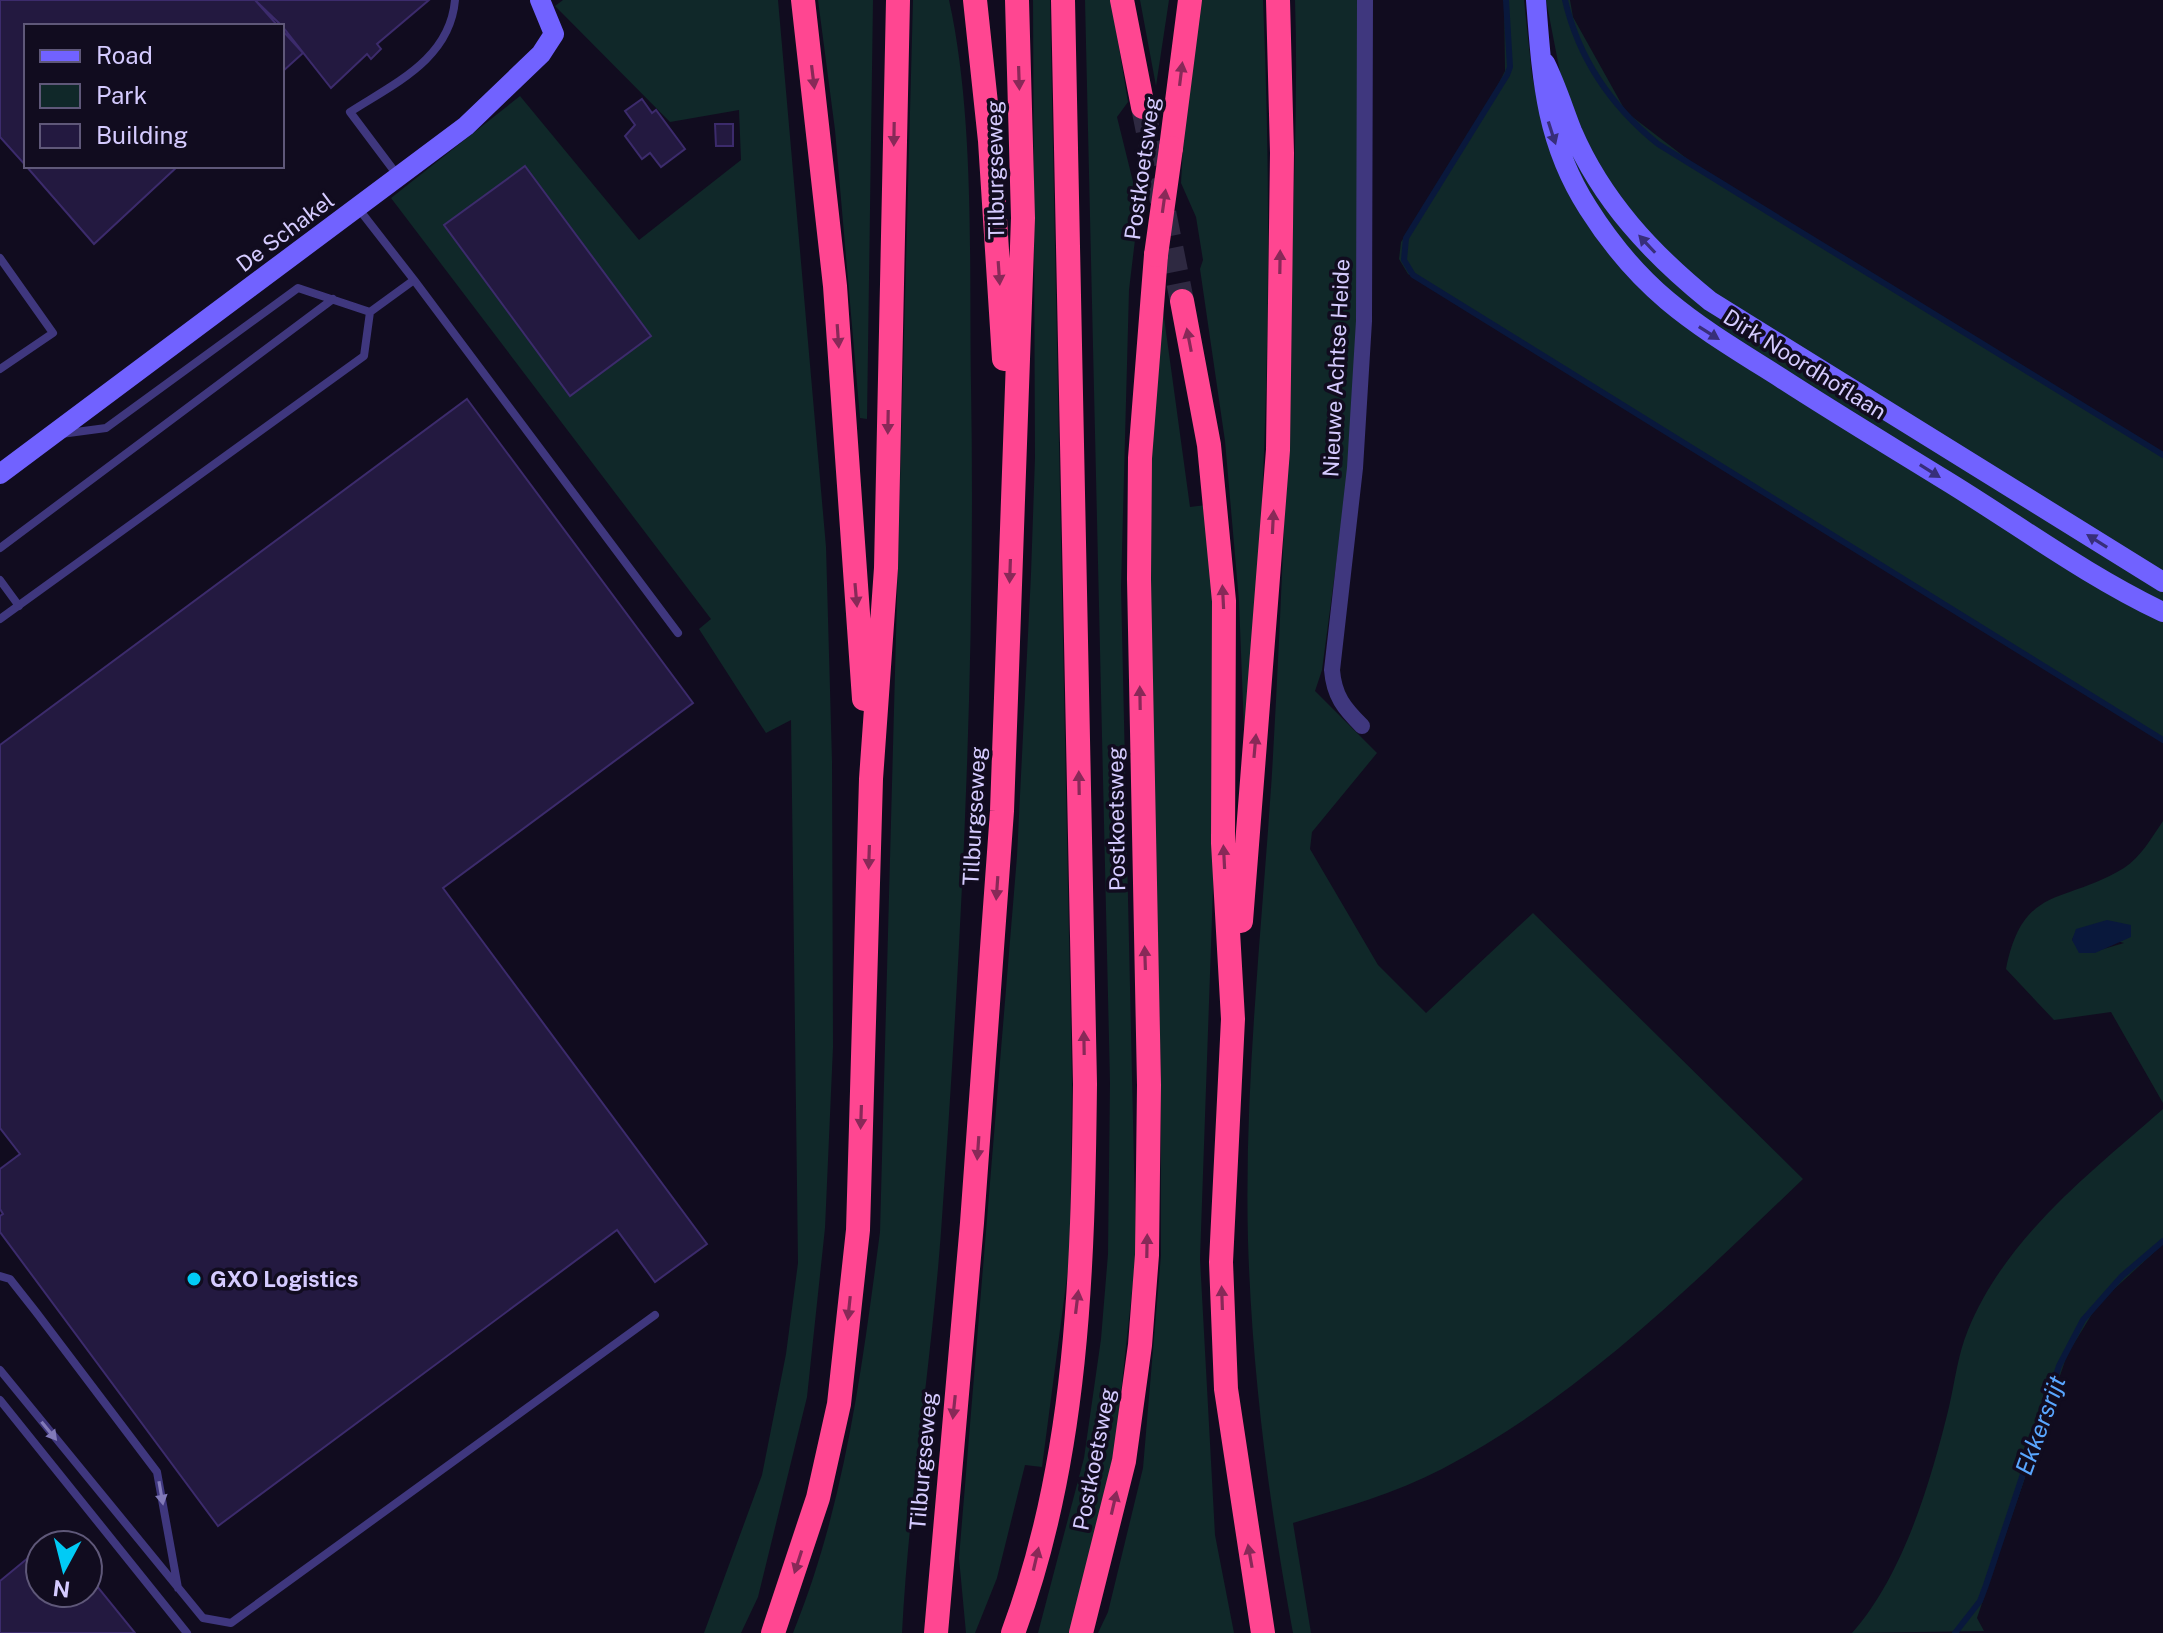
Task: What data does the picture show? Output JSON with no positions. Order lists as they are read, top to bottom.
{
  "streets": {
    "highway": ["Postkoetsweg", "Tilburgseweg"],
    "street": ["De Schakel", "Dirk Noordhoflaan", "Nieuwe Achtse Heide"]
  },
  "water": ["Ekkersrijt"],
  "places": ["GXO Logistics"],
  "legend": ["Road", "Park", "Building"],
  "north": "bottom"
}
